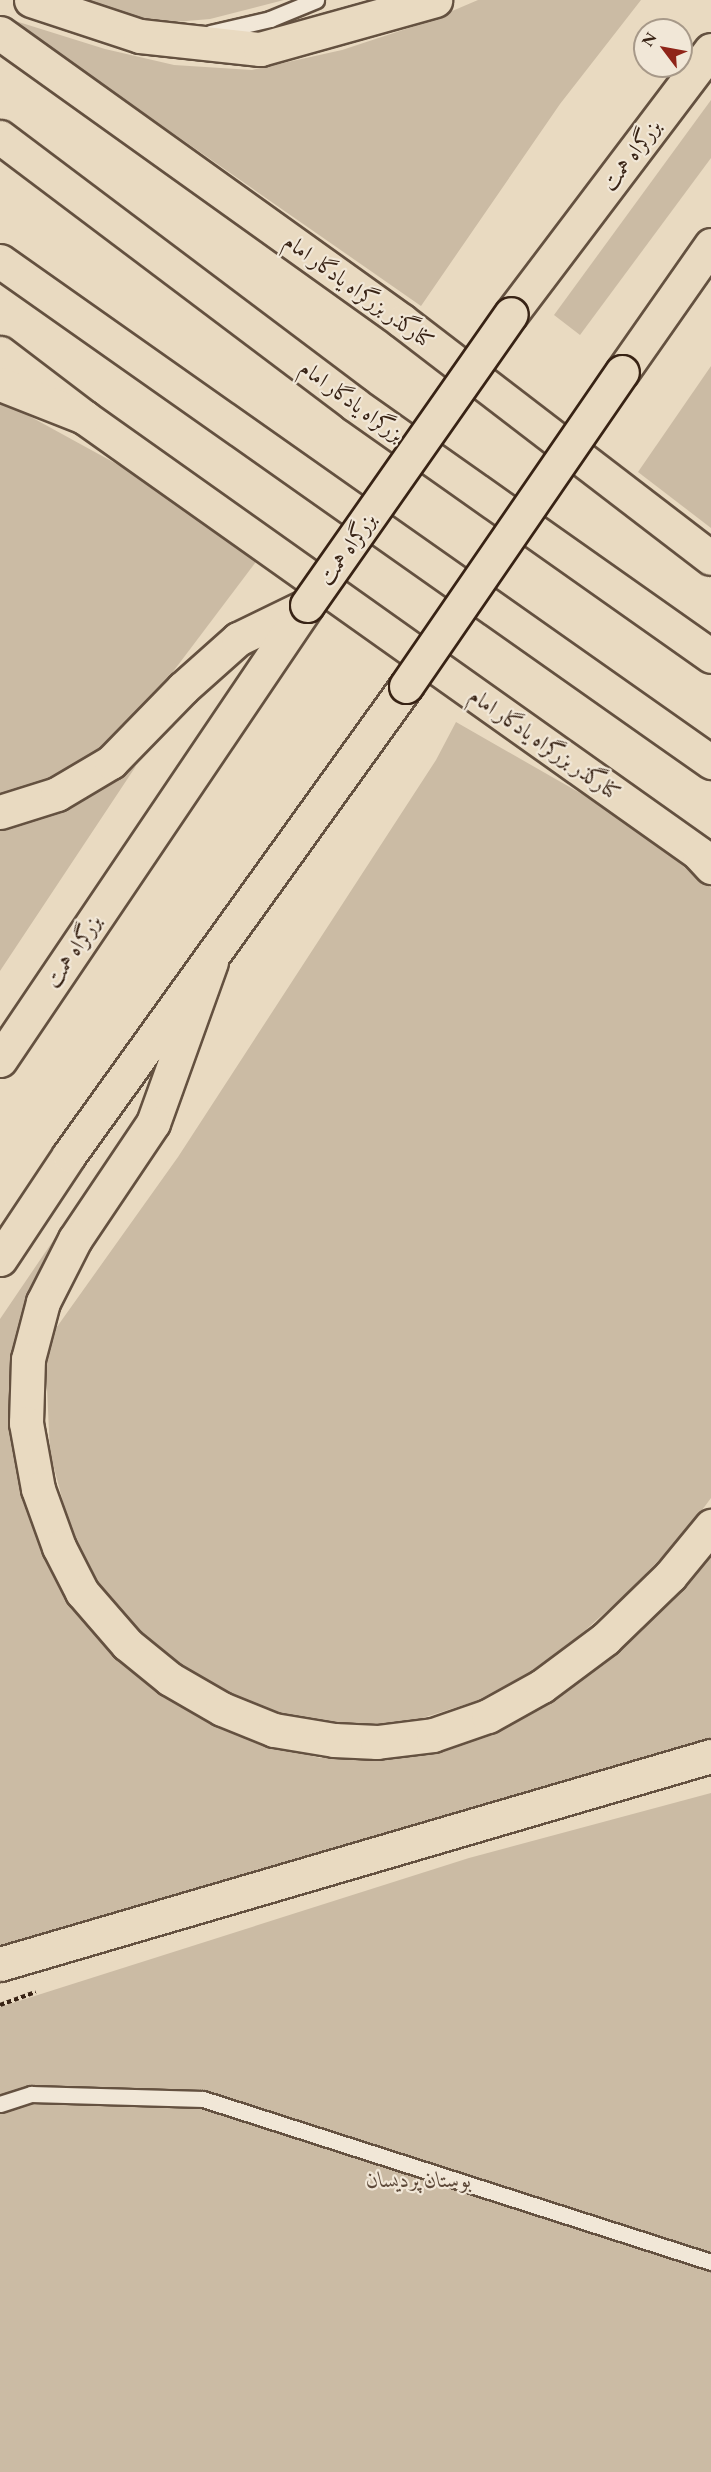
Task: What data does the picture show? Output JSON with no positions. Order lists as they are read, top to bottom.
{
  "streets": {
    "main road": ["بزرگراه همت", "کنارگذر بزرگراه یادگار امام", "بزرگراه یادگار امام"]
  },
  "parks": ["بوستان پردیسان"],
  "north": "top left"
}
